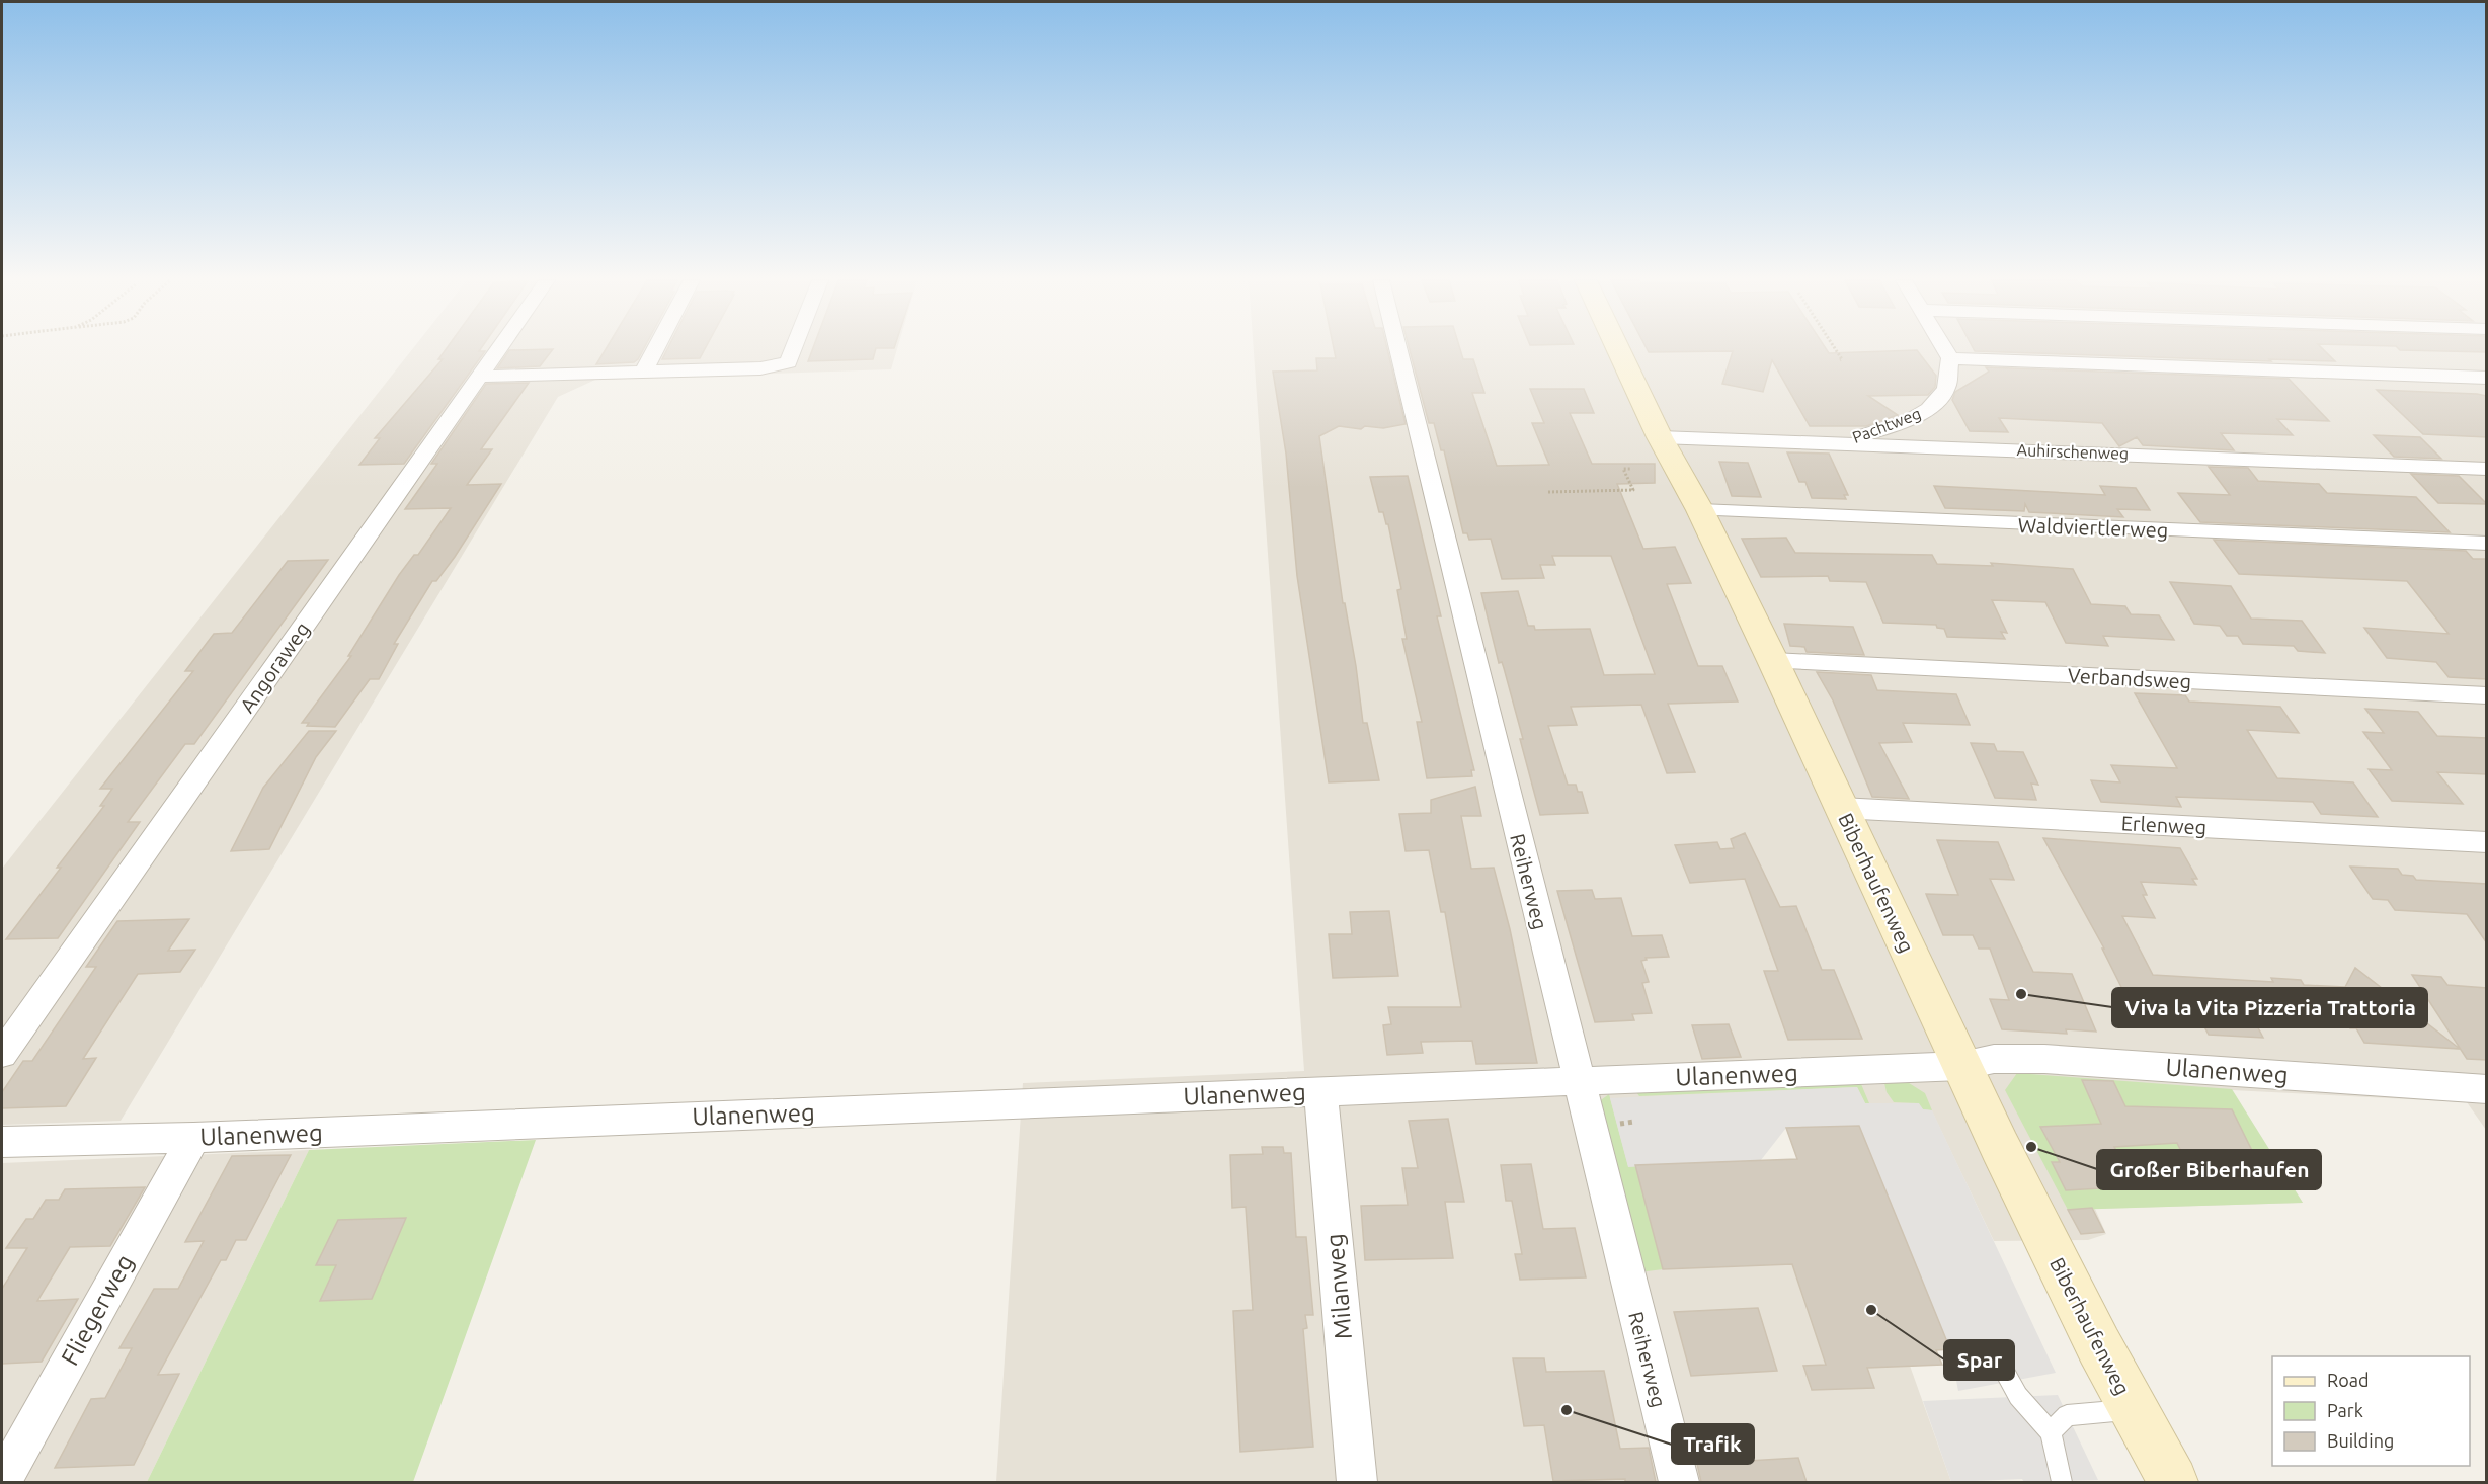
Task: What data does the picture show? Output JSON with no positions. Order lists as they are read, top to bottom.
{
  "streets": {
    "main road": ["Biberhaufenweg"],
    "street": [
      "Pachtweg",
      "Auhirschenweg",
      "Waldviertlerweg",
      "Angoraweg",
      "Verbandsweg",
      "Erlenweg",
      "Reiherweg",
      "Ulanenweg",
      "Milanweg",
      "Fliegerweg"
    ]
  },
  "crossings": [
    ["Pachtweg", "Auhirschenweg"],
    ["Auhirschenweg", "Biberhaufenweg"],
    ["Waldviertlerweg", "Biberhaufenweg"],
    ["Verbandsweg", "Biberhaufenweg"],
    ["Erlenweg", "Biberhaufenweg"],
    ["Reiherweg", "Ulanenweg"],
    ["Biberhaufenweg", "Ulanenweg"],
    ["Ulanenweg", "Milanweg"],
    ["Ulanenweg", "Fliegerweg"]
  ],
  "places": [
    "Viva la Vita Pizzeria Trattoria",
    "Großer Biberhaufen",
    "Spar",
    "Trafik"
  ],
  "legend": ["Road", "Park", "Building"]
}
